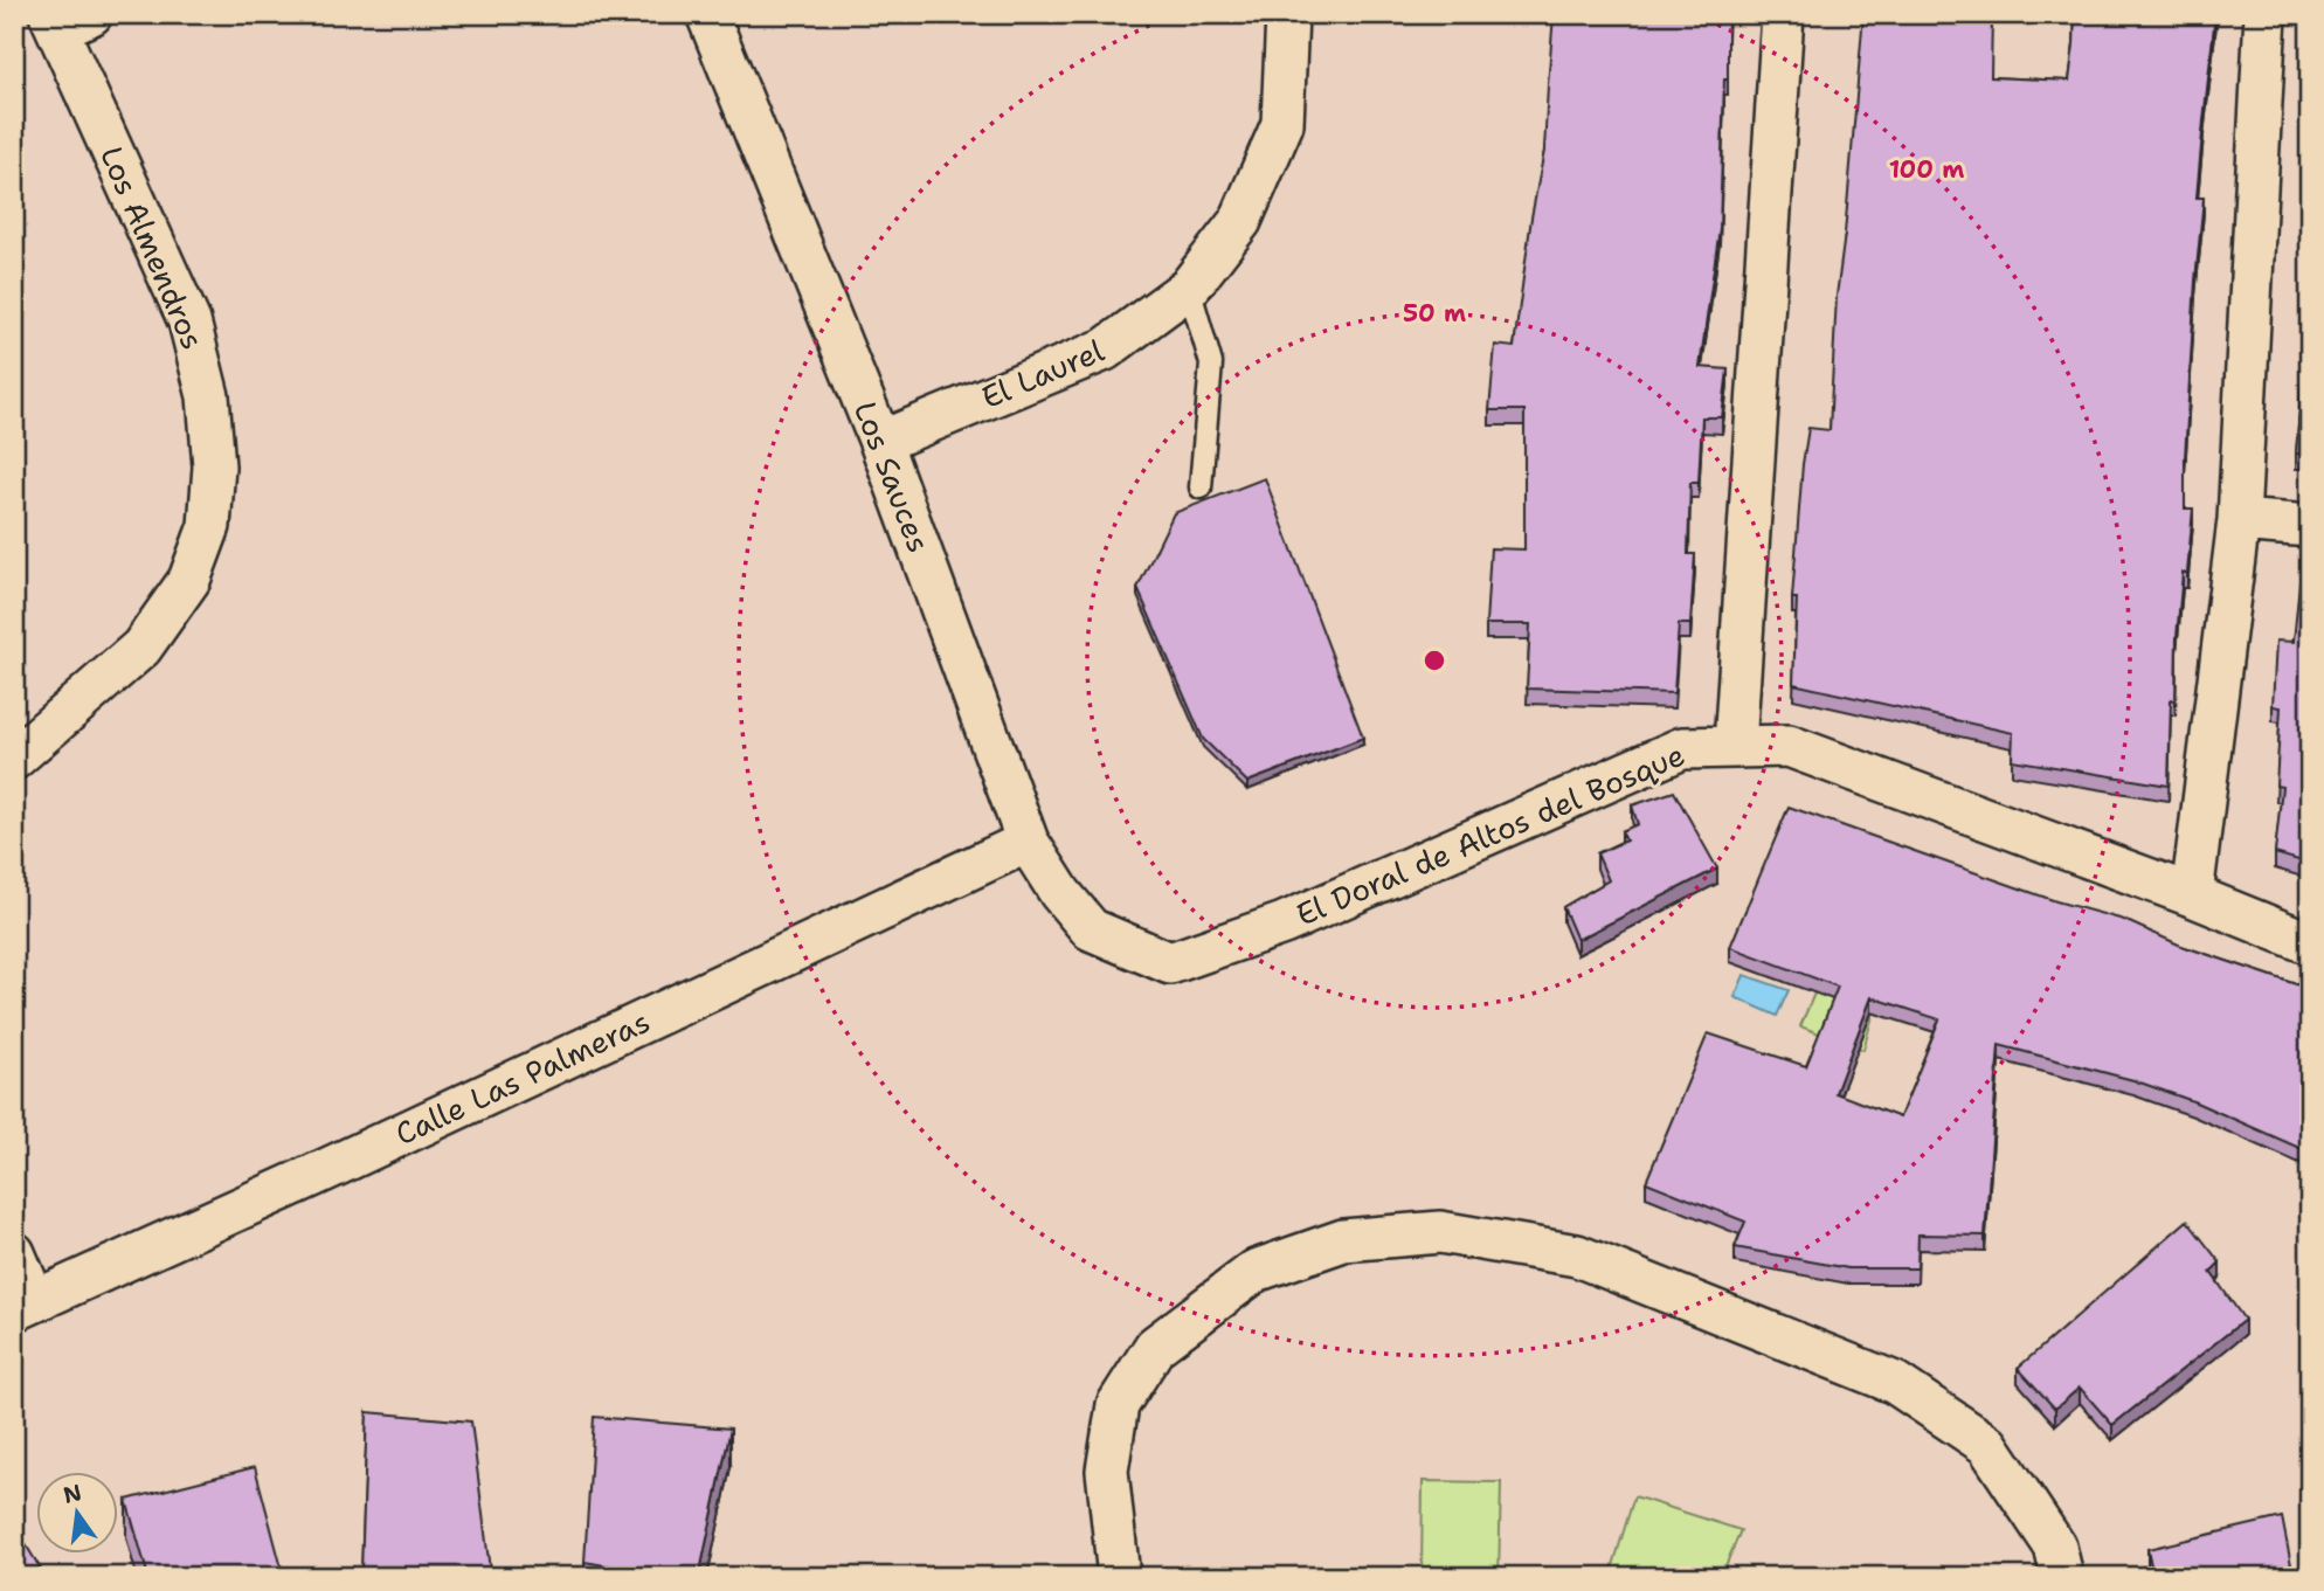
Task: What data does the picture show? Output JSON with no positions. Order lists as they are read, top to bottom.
{
  "streets": {
    "street": [
      "Los Almendros",
      "El Laurel",
      "Los Sauces",
      "El Doral de Altos del Bosque",
      "Calle Las Palmeras"
    ]
  },
  "crossings": [
    ["El Laurel", "Los Sauces"],
    ["Los Sauces", "El Doral de Altos del Bosque"],
    ["Los Sauces", "Calle Las Palmeras"]
  ],
  "north": "top",
  "rings": ["100 m", "50 m"]
}
